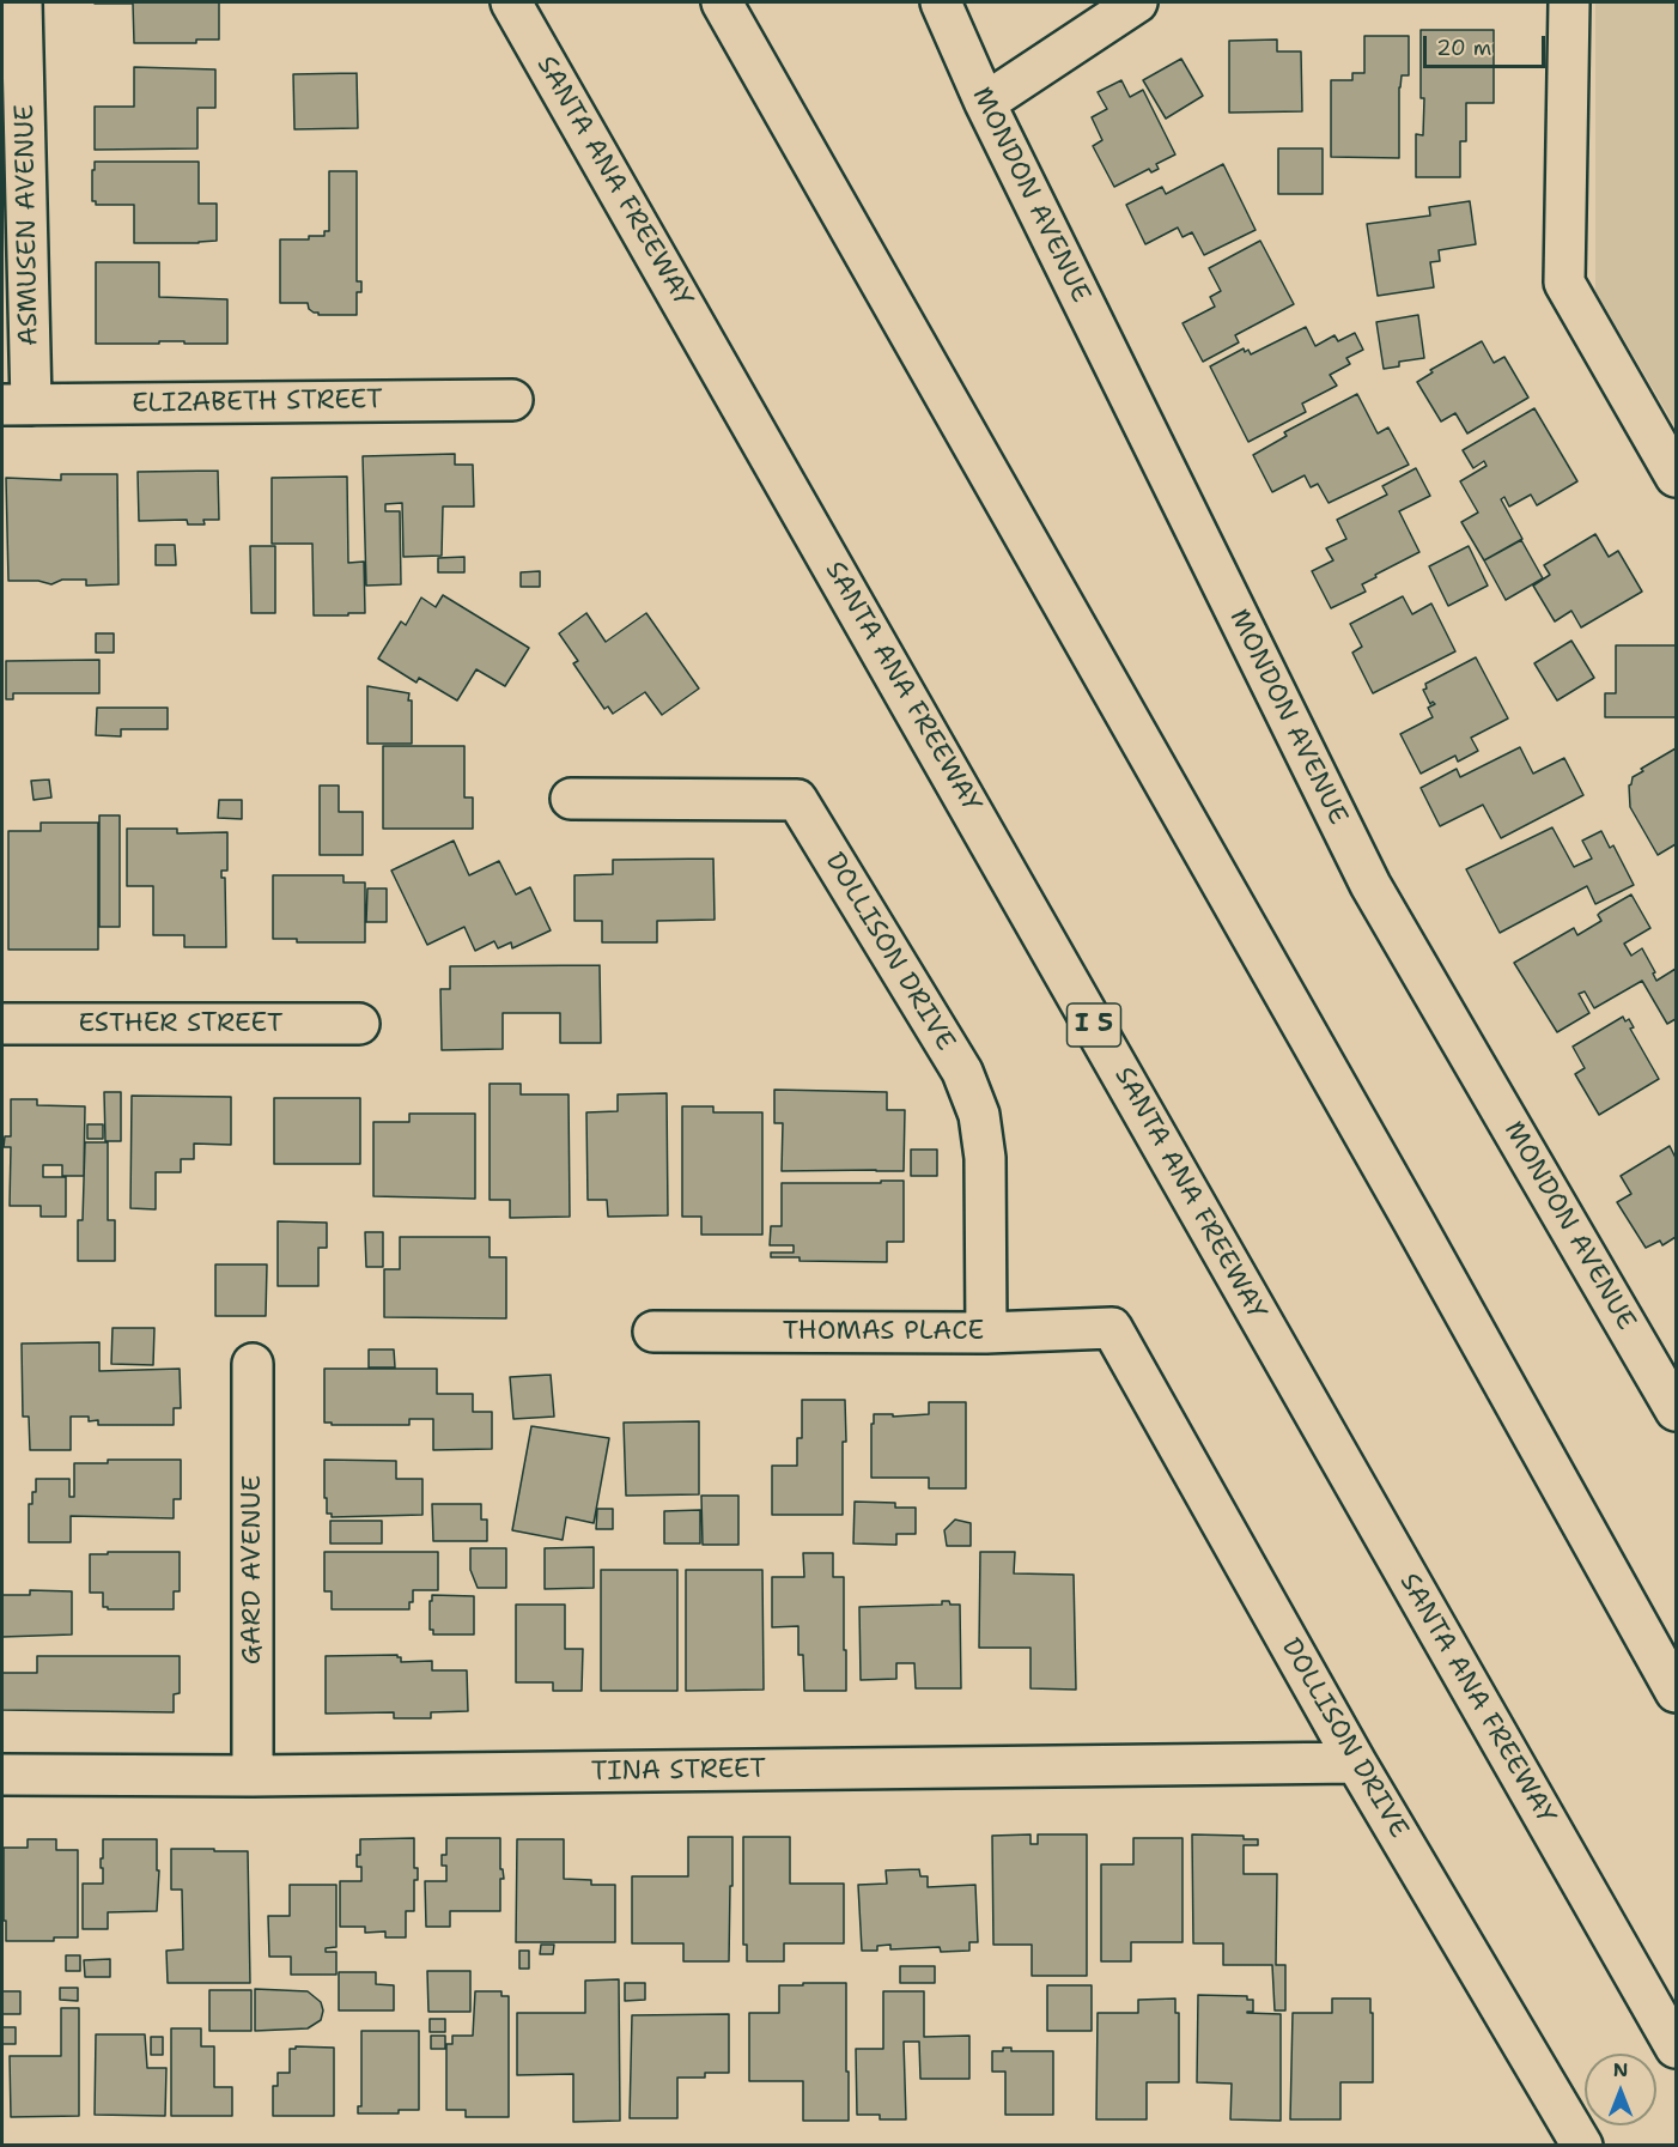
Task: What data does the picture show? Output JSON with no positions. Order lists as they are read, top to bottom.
{
  "streets": {
    "main road": [
      "SANTA ANA FREEWAY",
      "MONDON AVENUE",
      "ASMUSEN AVENUE",
      "ELIZABETH STREET",
      "DOLLISON DRIVE",
      "ESTHER STREET",
      "I 5",
      "THOMAS PLACE",
      "GARD AVENUE",
      "TINA STREET"
    ]
  },
  "crossings": [
    ["ASMUSEN AVENUE", "ELIZABETH STREET"],
    ["DOLLISON DRIVE", "THOMAS PLACE"],
    ["DOLLISON DRIVE", "TINA STREET"],
    ["GARD AVENUE", "TINA STREET"]
  ],
  "scale_bar": "20 m",
  "north": "top"
}
